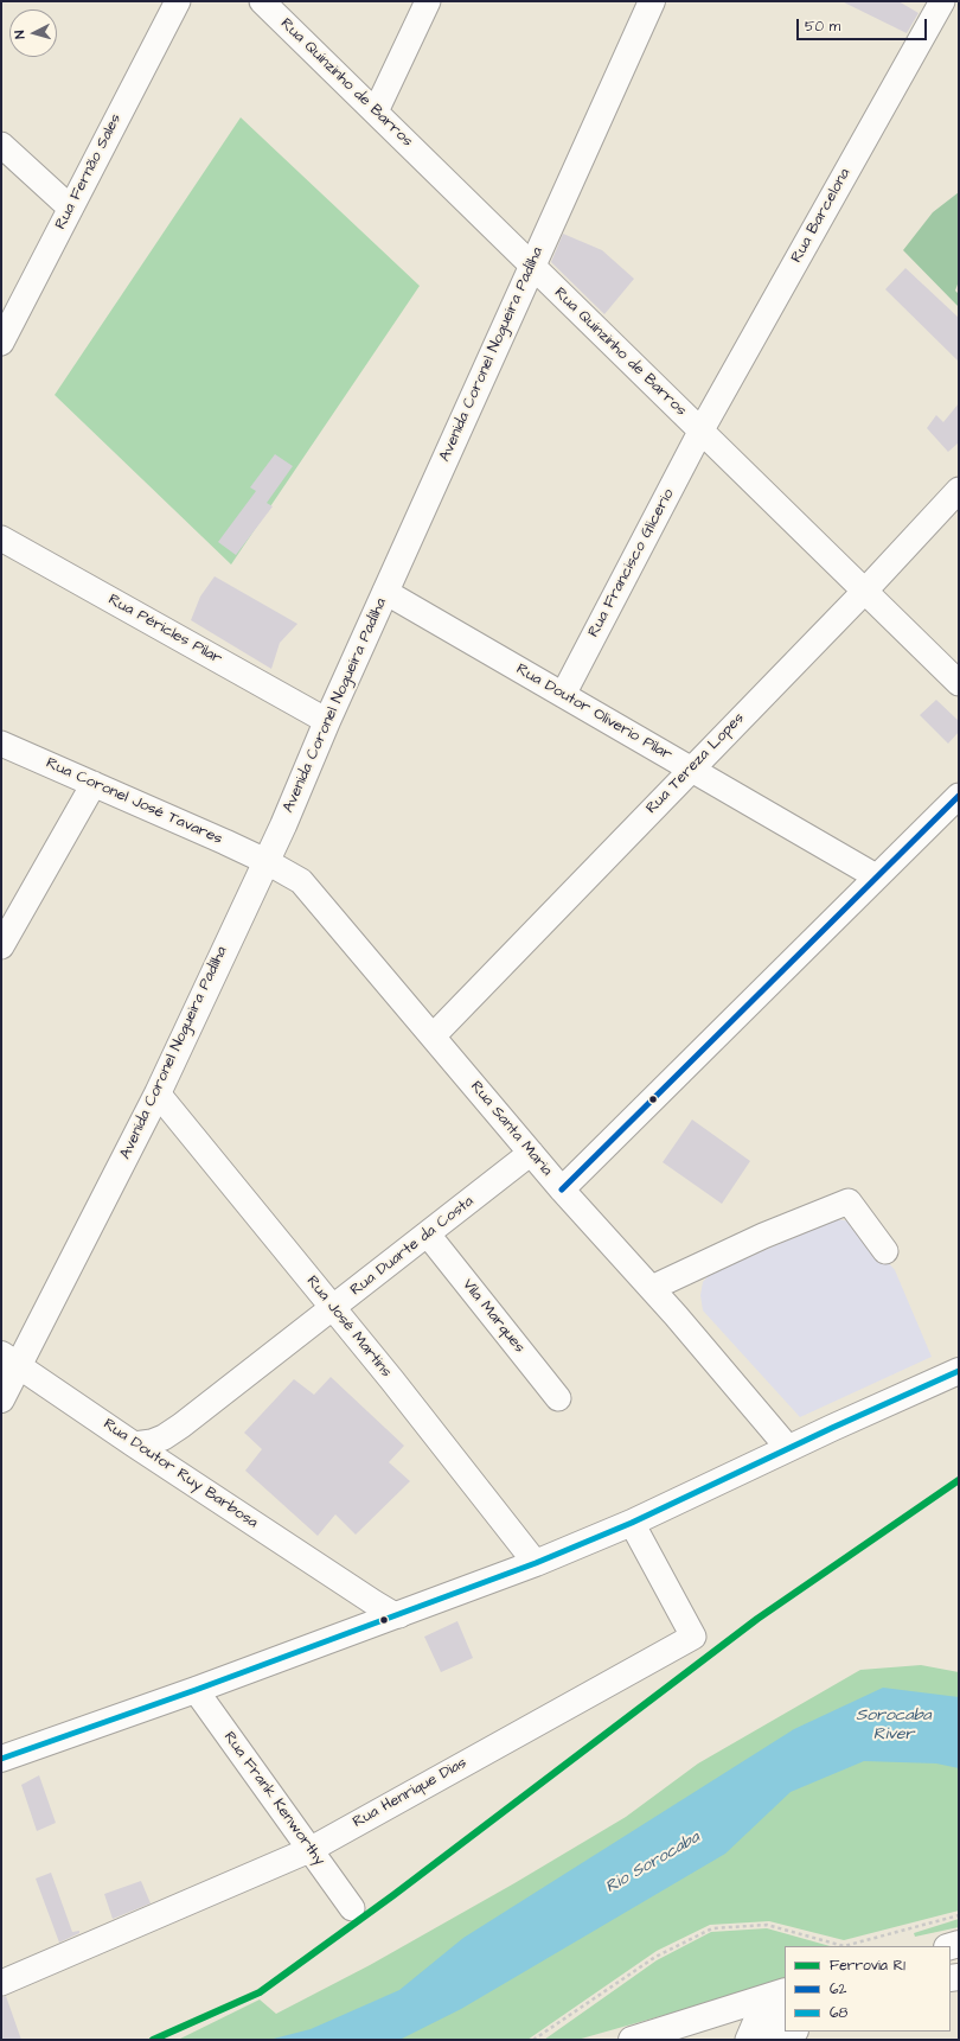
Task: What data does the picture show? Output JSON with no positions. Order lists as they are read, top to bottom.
{
  "streets": {
    "main road": ["Avenida Coronel Nogueira Padilha"],
    "street": [
      "Rua Quinzinho de Barros",
      "Rua Fernão Sales",
      "Rua Barcelona",
      "Rua Francisco Glicerio",
      "Rua Péricles Pilar",
      "Rua Doutor Oliverio Pilar",
      "Rua Tereza Lopes",
      "Rua Coronel José Tavares",
      "Rua Santa Maria",
      "Rua Duarte da Costa",
      "Vila Marques",
      "Rua José Martins",
      "Rua Doutor Ruy Barbosa",
      "Rua Henrique Dias",
      "Rua Frank Kenworthy"
    ]
  },
  "crossings": [
    ["Rua Quinzinho de Barros", "Rua Barcelona"],
    ["Rua Quinzinho de Barros", "Avenida Coronel Nogueira Padilha"],
    ["Rua Quinzinho de Barros", "Rua Francisco Glicerio"],
    ["Rua Quinzinho de Barros", "Rua Tereza Lopes"],
    ["Rua Barcelona", "Rua Francisco Glicerio"],
    ["Avenida Coronel Nogueira Padilha", "Rua Péricles Pilar"],
    ["Avenida Coronel Nogueira Padilha", "Rua Doutor Oliverio Pilar"],
    ["Avenida Coronel Nogueira Padilha", "Rua Coronel José Tavares"],
    ["Avenida Coronel Nogueira Padilha", "Rua Santa Maria"],
    ["Avenida Coronel Nogueira Padilha", "Rua José Martins"],
    ["Avenida Coronel Nogueira Padilha", "Rua Doutor Ruy Barbosa"],
    ["Rua Francisco Glicerio", "Rua Doutor Oliverio Pilar"],
    ["Rua Doutor Oliverio Pilar", "Rua Tereza Lopes"],
    ["Rua Tereza Lopes", "Rua Santa Maria"],
    ["Rua Coronel José Tavares", "Rua Santa Maria"],
    ["Rua Santa Maria", "Rua Duarte da Costa"],
    ["Rua Duarte da Costa", "Vila Marques"],
    ["Rua Duarte da Costa", "Rua José Martins"],
    ["Rua Duarte da Costa", "Rua Doutor Ruy Barbosa"],
    ["Rua Henrique Dias", "Rua Frank Kenworthy"]
  ],
  "water": ["Sorocaba River", "Rio Sorocaba"],
  "lines": ["transit line 62", "transit line 68", "rail line R1"],
  "legend": ["Ferrovia R1", "62", "68"],
  "scale_bar": "50 m",
  "north": "left"
}
